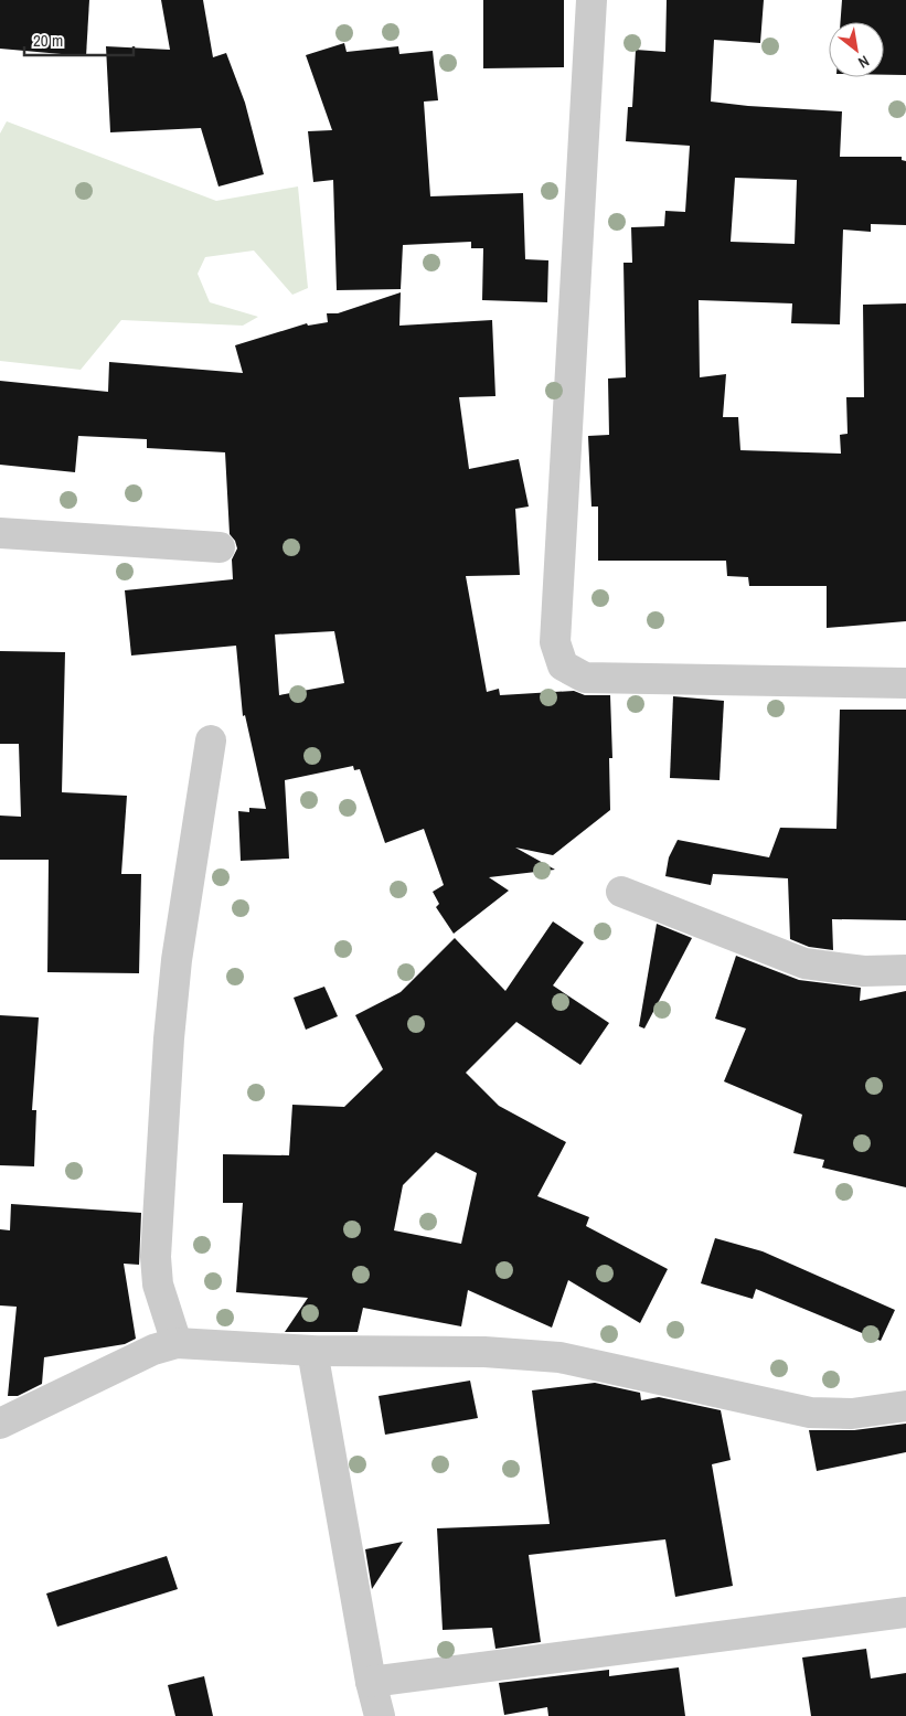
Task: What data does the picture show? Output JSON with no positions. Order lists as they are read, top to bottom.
{
  "scale_bar": "20 m",
  "north": "bottom right"
}
